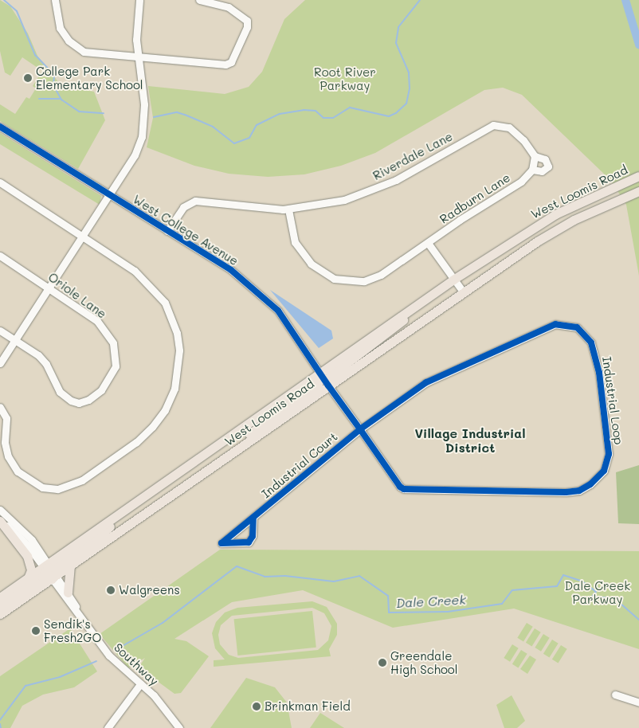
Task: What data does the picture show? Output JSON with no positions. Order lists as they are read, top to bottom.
{
  "streets": {
    "main road": ["West Loomis Road"],
    "street": [
      "Riverdale Lane",
      "Radburn Lane",
      "West College Avenue",
      "Oriole Lane",
      "Industrial Loop",
      "Industrial Court",
      "Southway"
    ]
  },
  "crossings": [
    ["Riverdale Lane", "Radburn Lane"],
    ["Riverdale Lane", "West College Avenue"],
    ["West Loomis Road", "West College Avenue"],
    ["West Loomis Road", "Industrial Loop"],
    ["West Loomis Road", "Southway"],
    ["West College Avenue", "Industrial Loop"],
    ["Industrial Loop", "Industrial Court"]
  ],
  "districts": ["Village Industrial District"],
  "water": ["Dale Creek"],
  "parks": ["Root River Parkway", "Dale Creek Parkway"],
  "places": [
    "College Park Elementary School",
    "Walgreens",
    "Sendik's Fresh2GO",
    "Greendale High School",
    "Brinkman Field"
  ]
}
